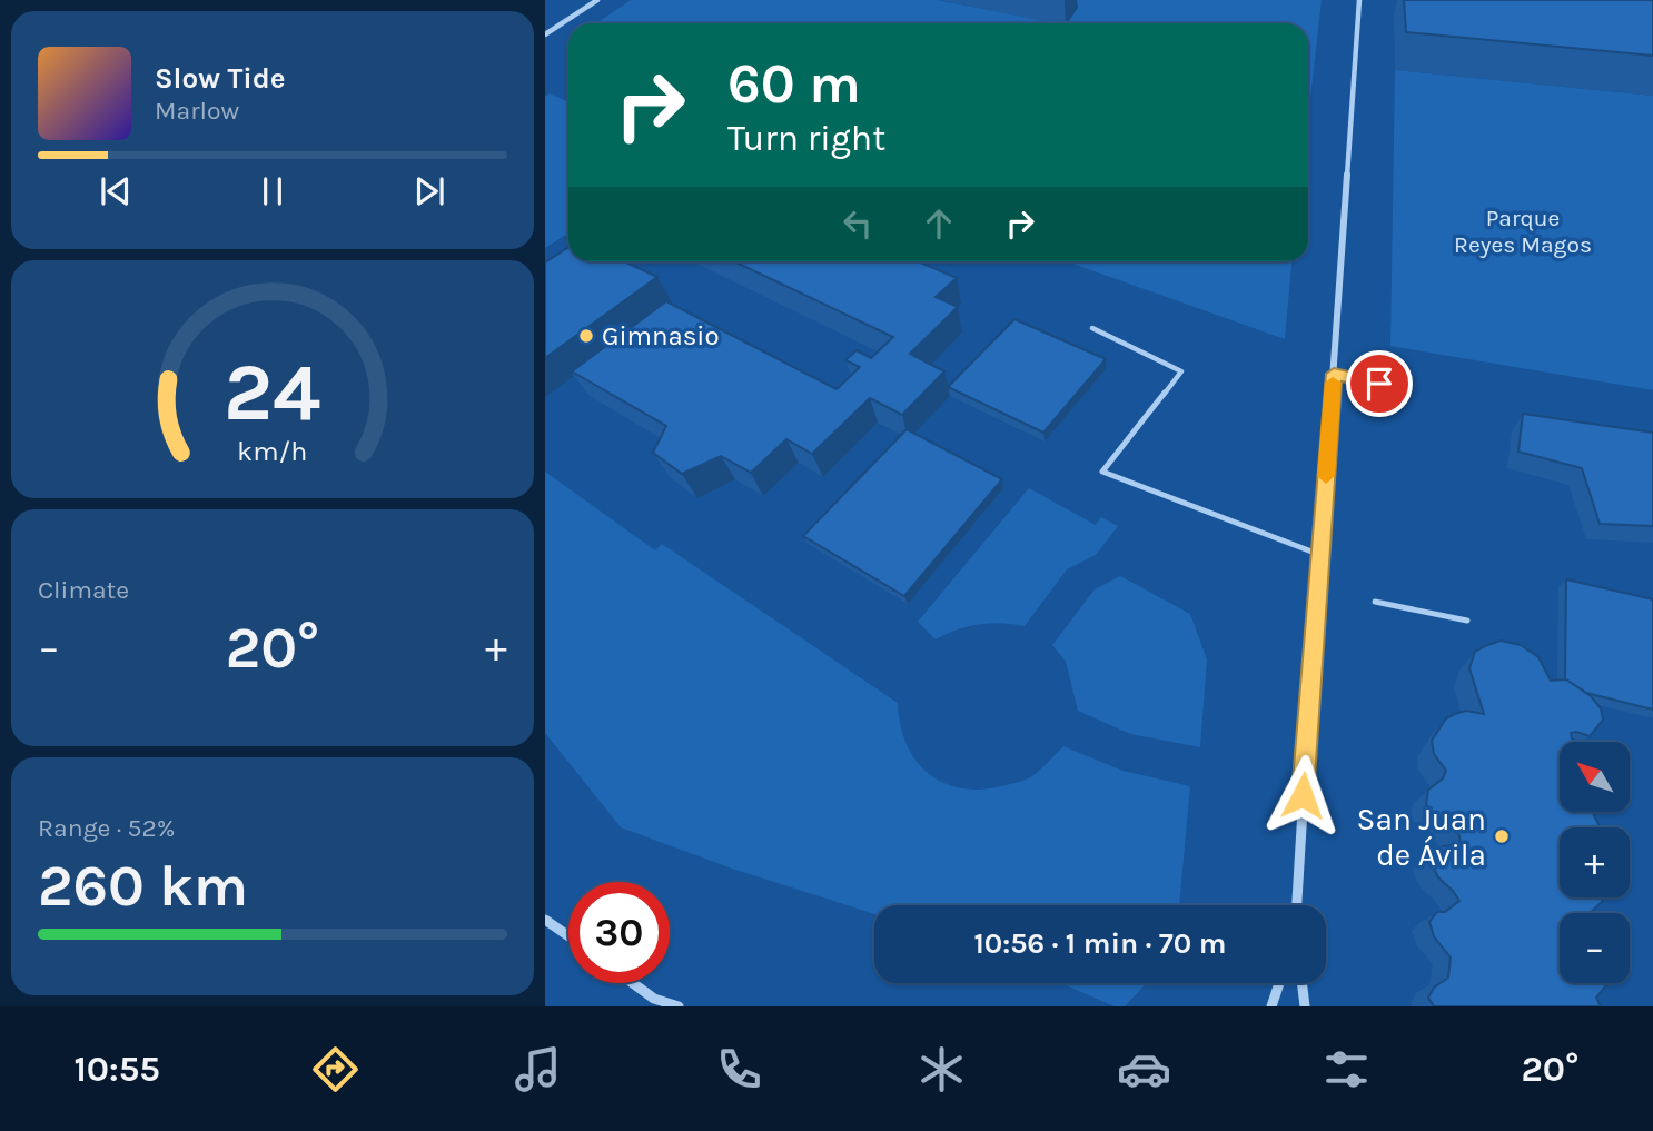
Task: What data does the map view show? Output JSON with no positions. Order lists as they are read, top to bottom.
{
  "parks": ["Parque Reyes Magos"],
  "places": ["Gimnasio", "San Juan de Ávila"],
  "north": "top left",
  "page": {
    "turn": ["60 m", "Turn right"],
    "song": ["Slow Tide", "Marlow"],
    "tile": [
      "Climate",
      ["Range · 52%", "260 km"]
    ],
    "heat": ["−", "20°", "+"],
    "map_buttons": ["+", "−"],
    "limit": "30",
    "trip": "10:56 · 1 min · 70 m",
    "tabs": ["10:55", "20°"],
    "gauge": ["24", "km/h"]
  }
}
